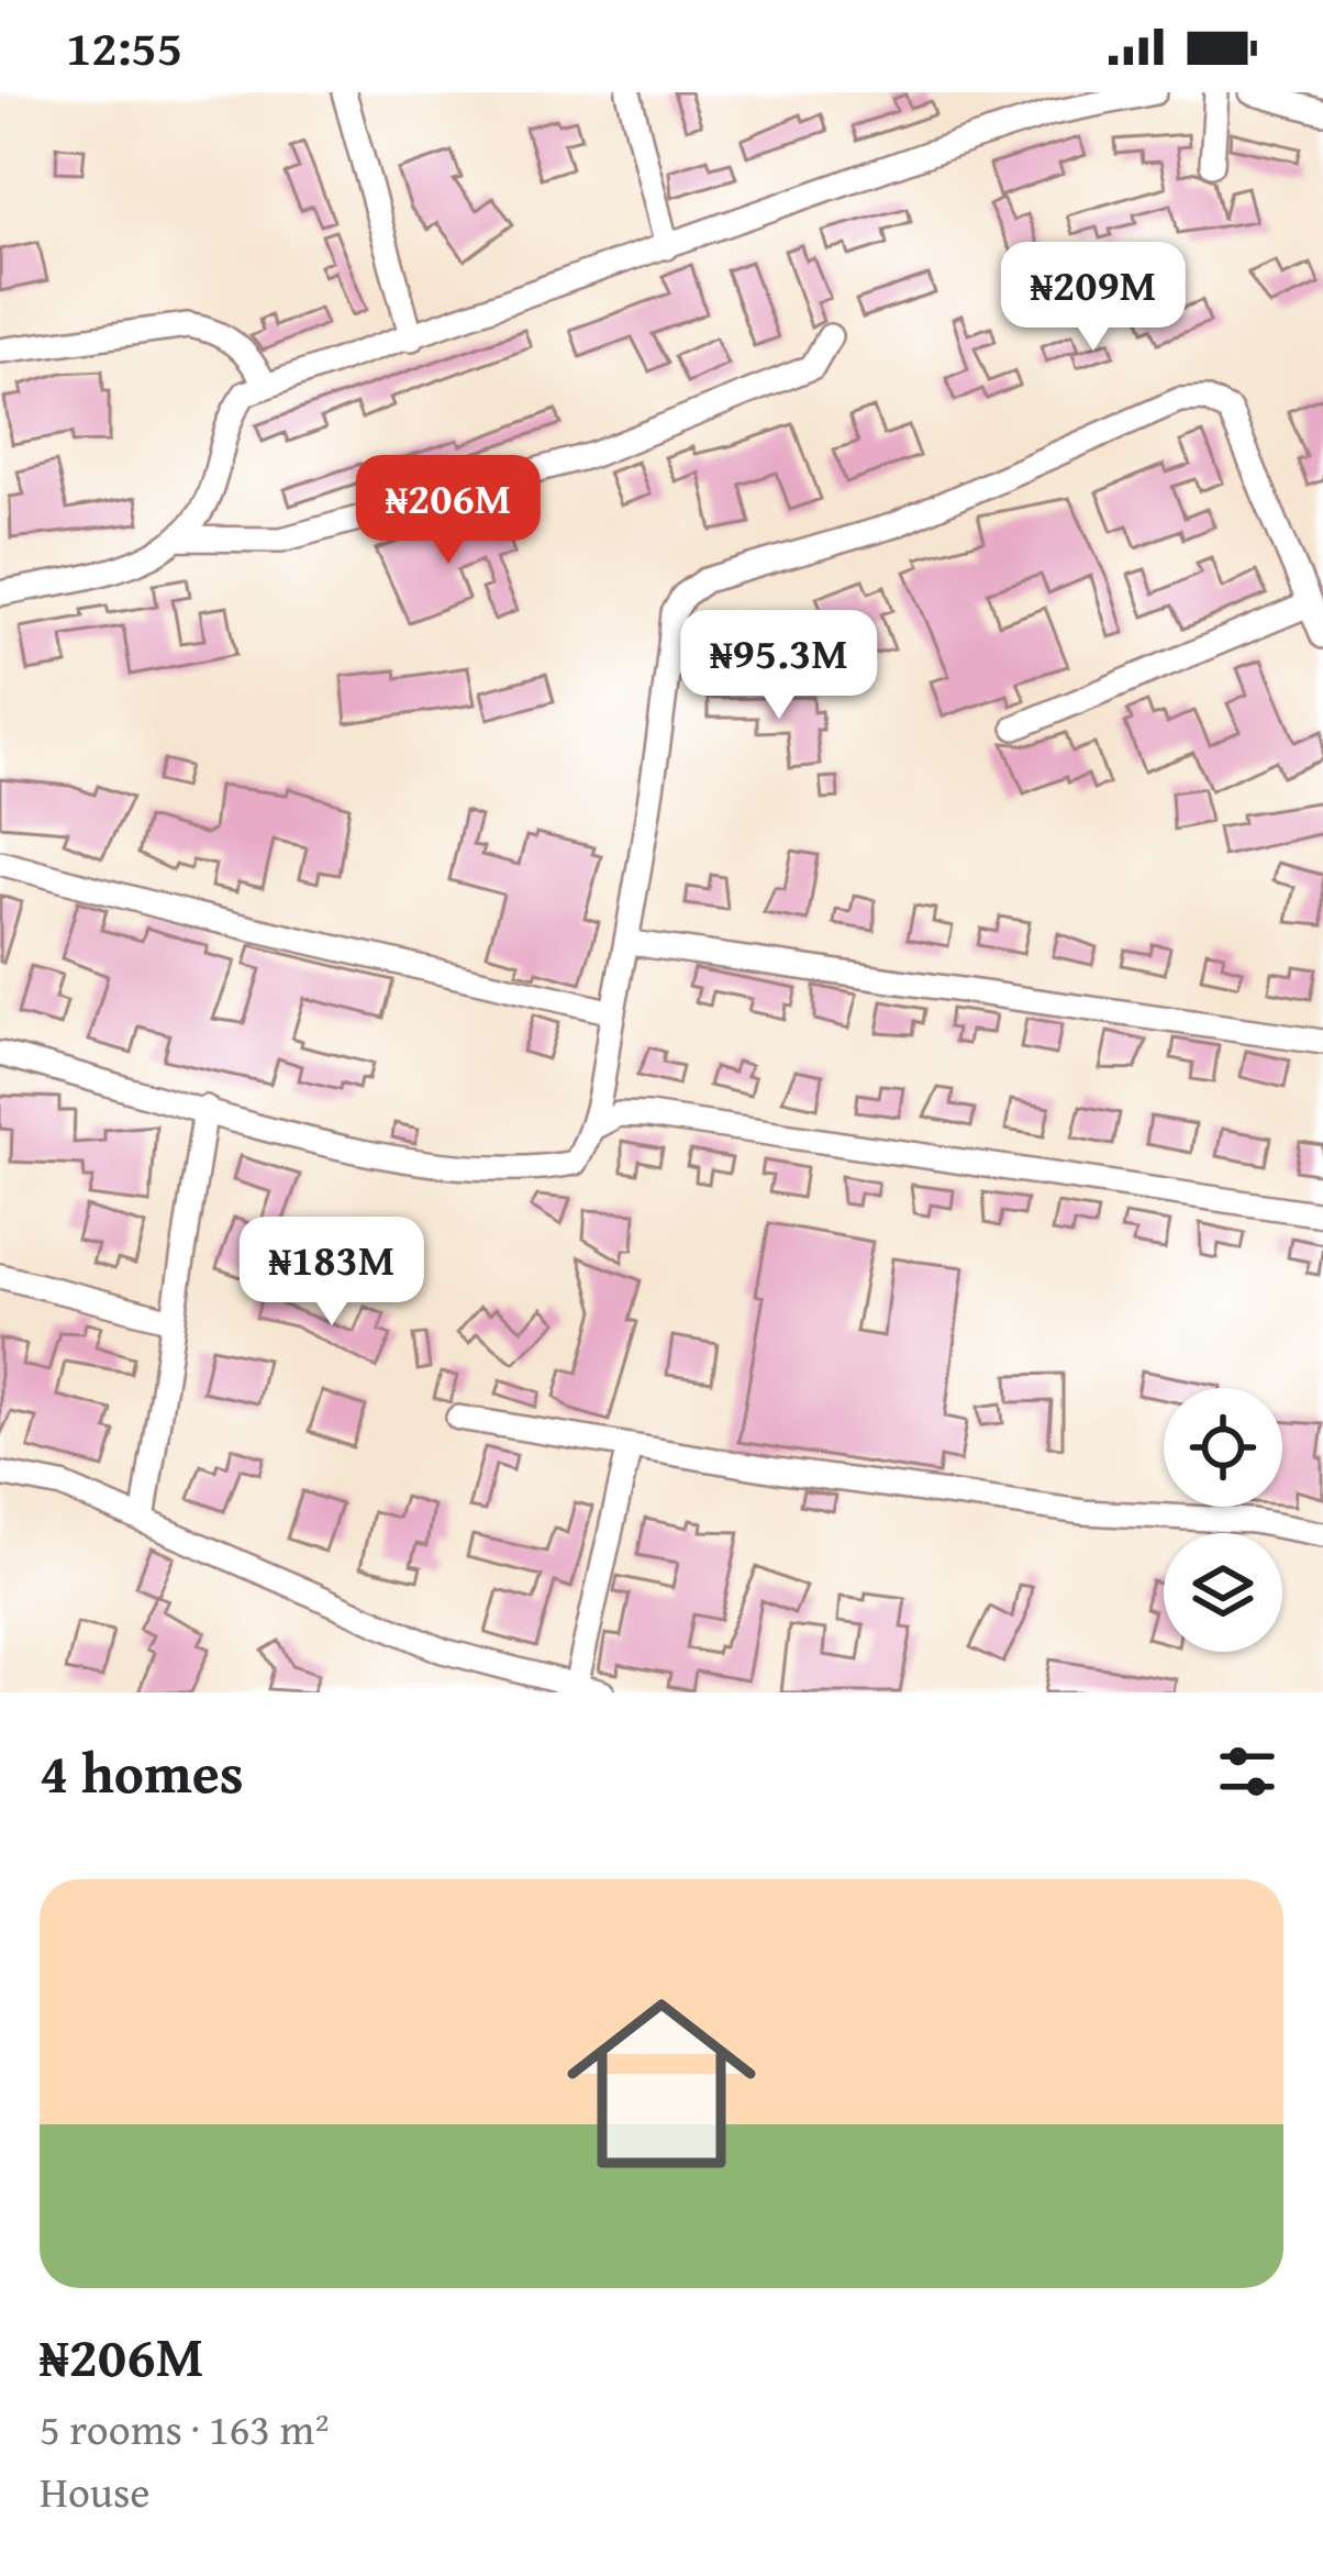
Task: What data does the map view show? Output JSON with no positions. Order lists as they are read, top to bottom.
{
  "page": {
    "status": "12:55",
    "price": [
      "₦209M",
      "₦206M",
      "₦95.3M",
      "₦183M"
    ],
    "heading": "4 homes",
    "list": [
      {
        "name": "₦206M",
        "note": "5 rooms · 163 m² · House"
      }
    ]
  }
}
